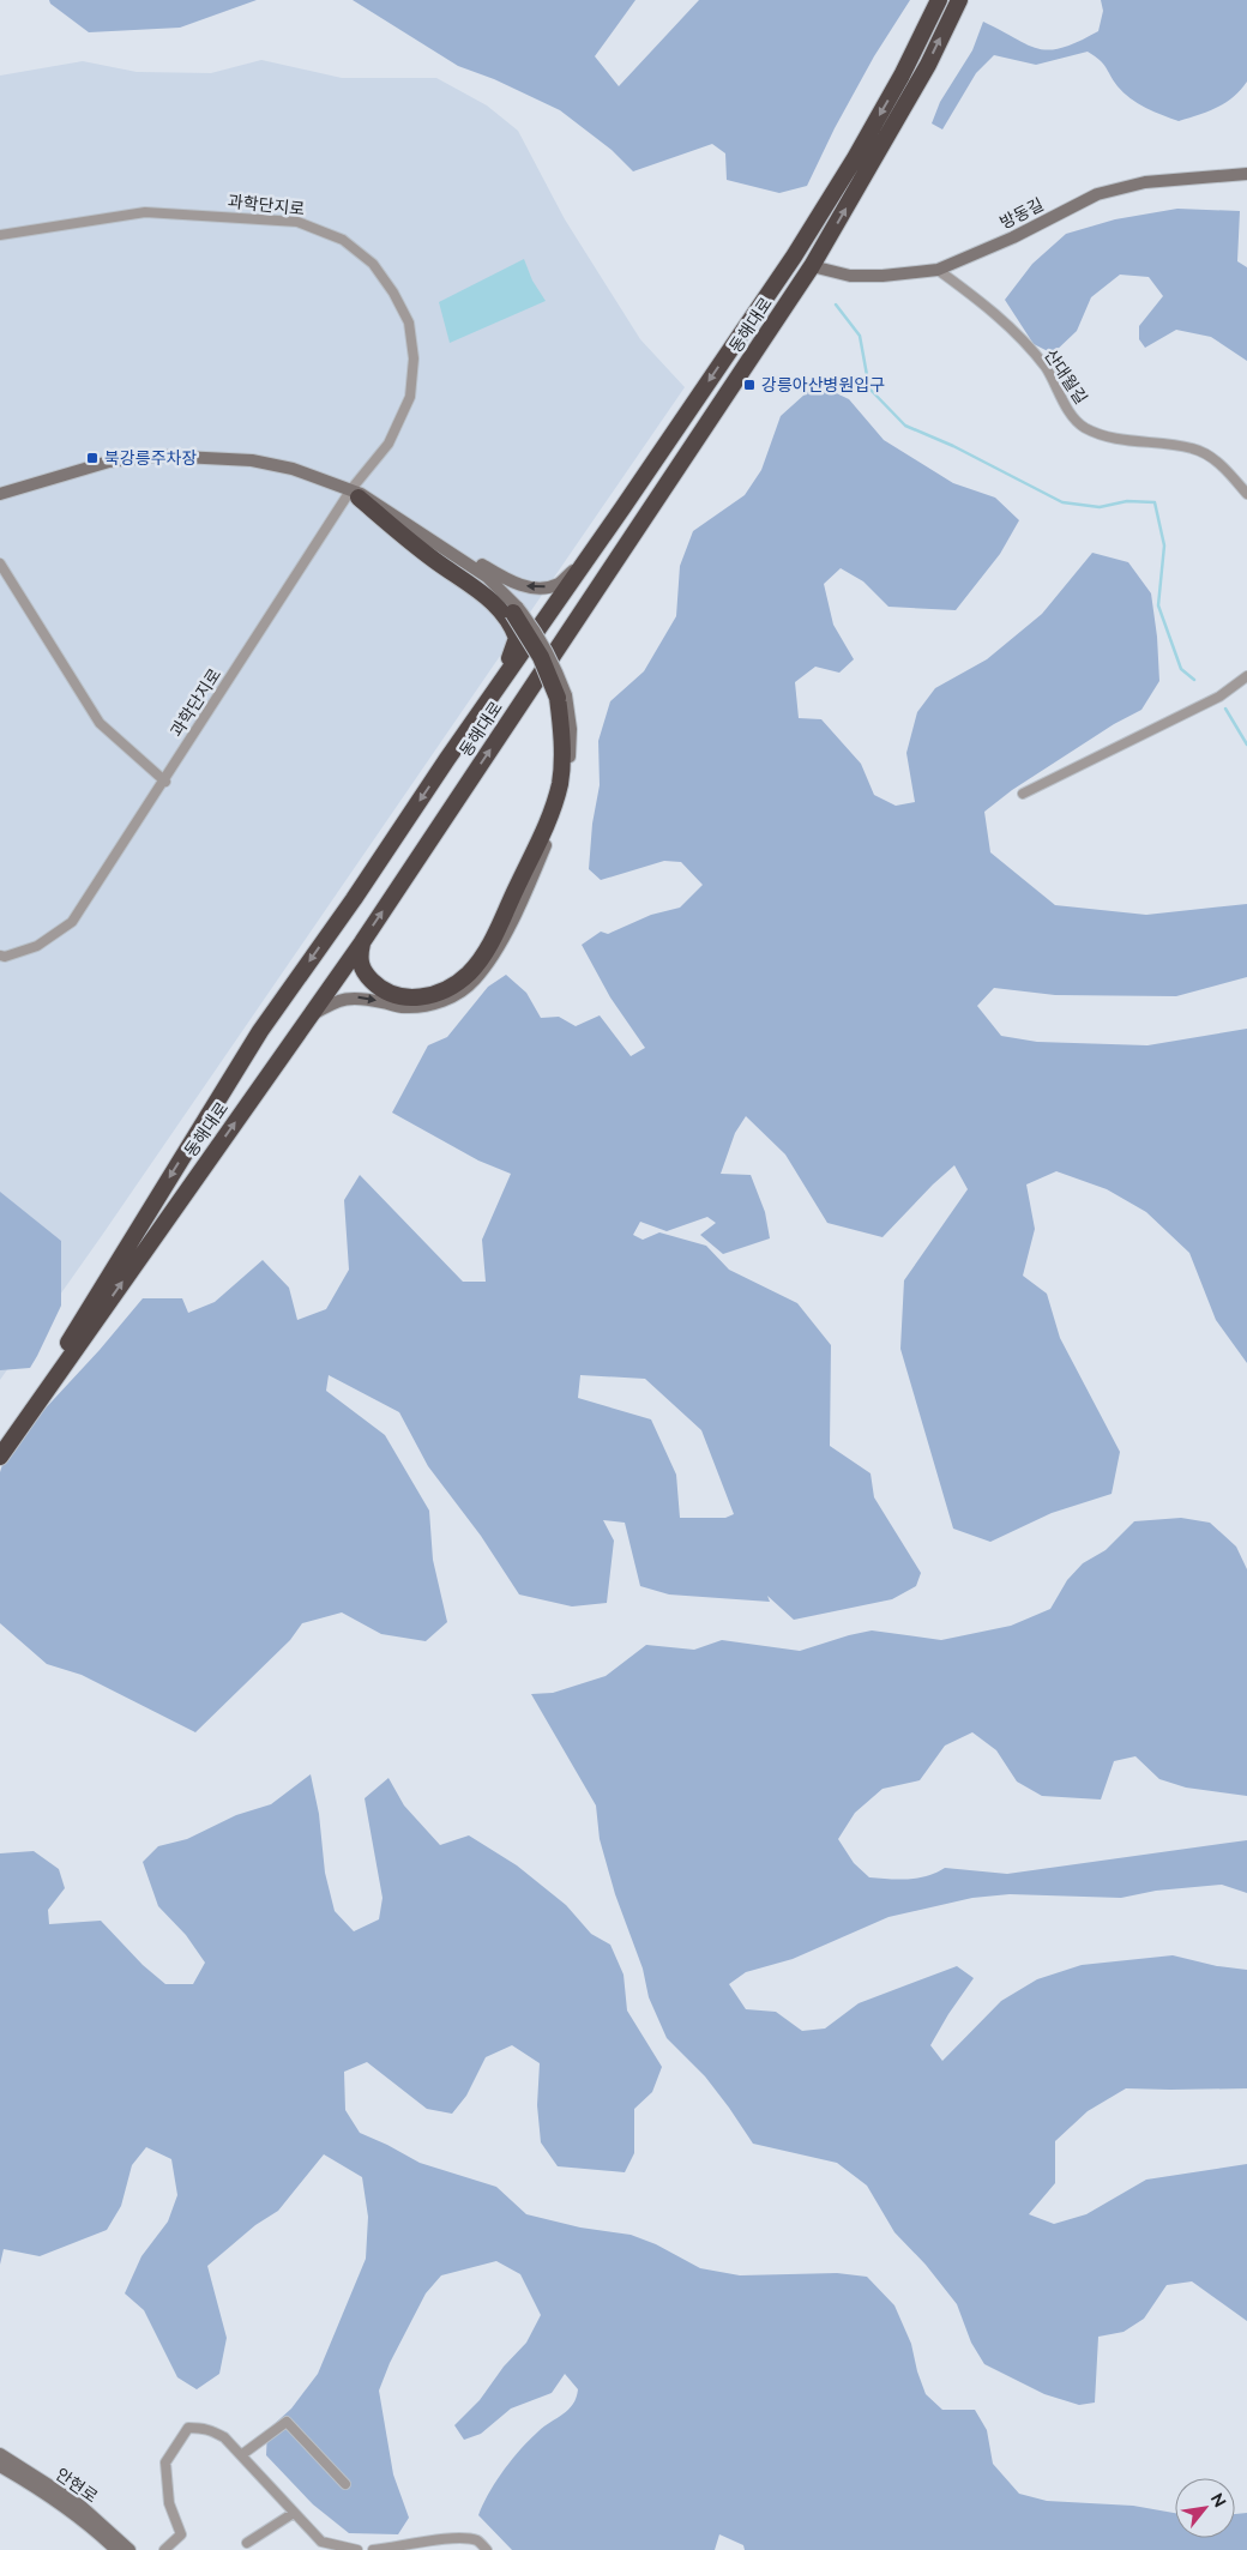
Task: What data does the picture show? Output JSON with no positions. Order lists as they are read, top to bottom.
{
  "streets": {
    "highway": ["동해대로"],
    "street": [
      "과학단지로",
      "방동길",
      "산대월길",
      "안현로"
    ]
  },
  "crossings": [
    ["방동길", "동해대로"],
    ["방동길", "산대월길"]
  ],
  "places": {
    "transit": ["강릉아산병원입구", "북강릉주차장"]
  },
  "north": "top right"
}
